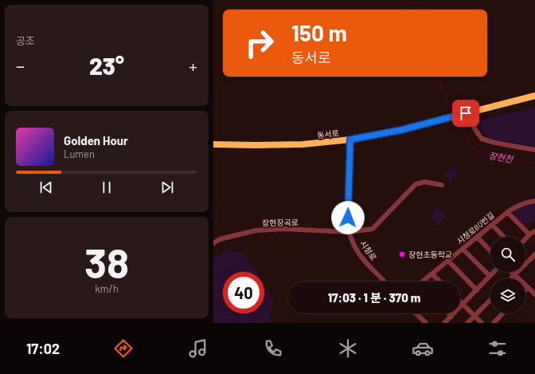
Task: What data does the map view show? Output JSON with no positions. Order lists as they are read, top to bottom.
{
  "streets": {
    "main road": ["동서로"],
    "street": ["장현장곡로", "시청로80번길", "시청로"]
  },
  "crossings": [
    ["동서로", "시청로"],
    ["장현장곡로", "시청로"]
  ],
  "water": ["장현천"],
  "places": ["장현초등학교"],
  "page": {
    "tile": [
      "공조",
      ["38", "km/h"]
    ],
    "turn": ["150 m", "동서로"],
    "heat": ["−", "23°", "+"],
    "song": ["Golden Hour", "Lumen"],
    "limit": "40",
    "trip": "17:03 · 1 분 · 370 m",
    "tabs": "17:02"
  }
}
